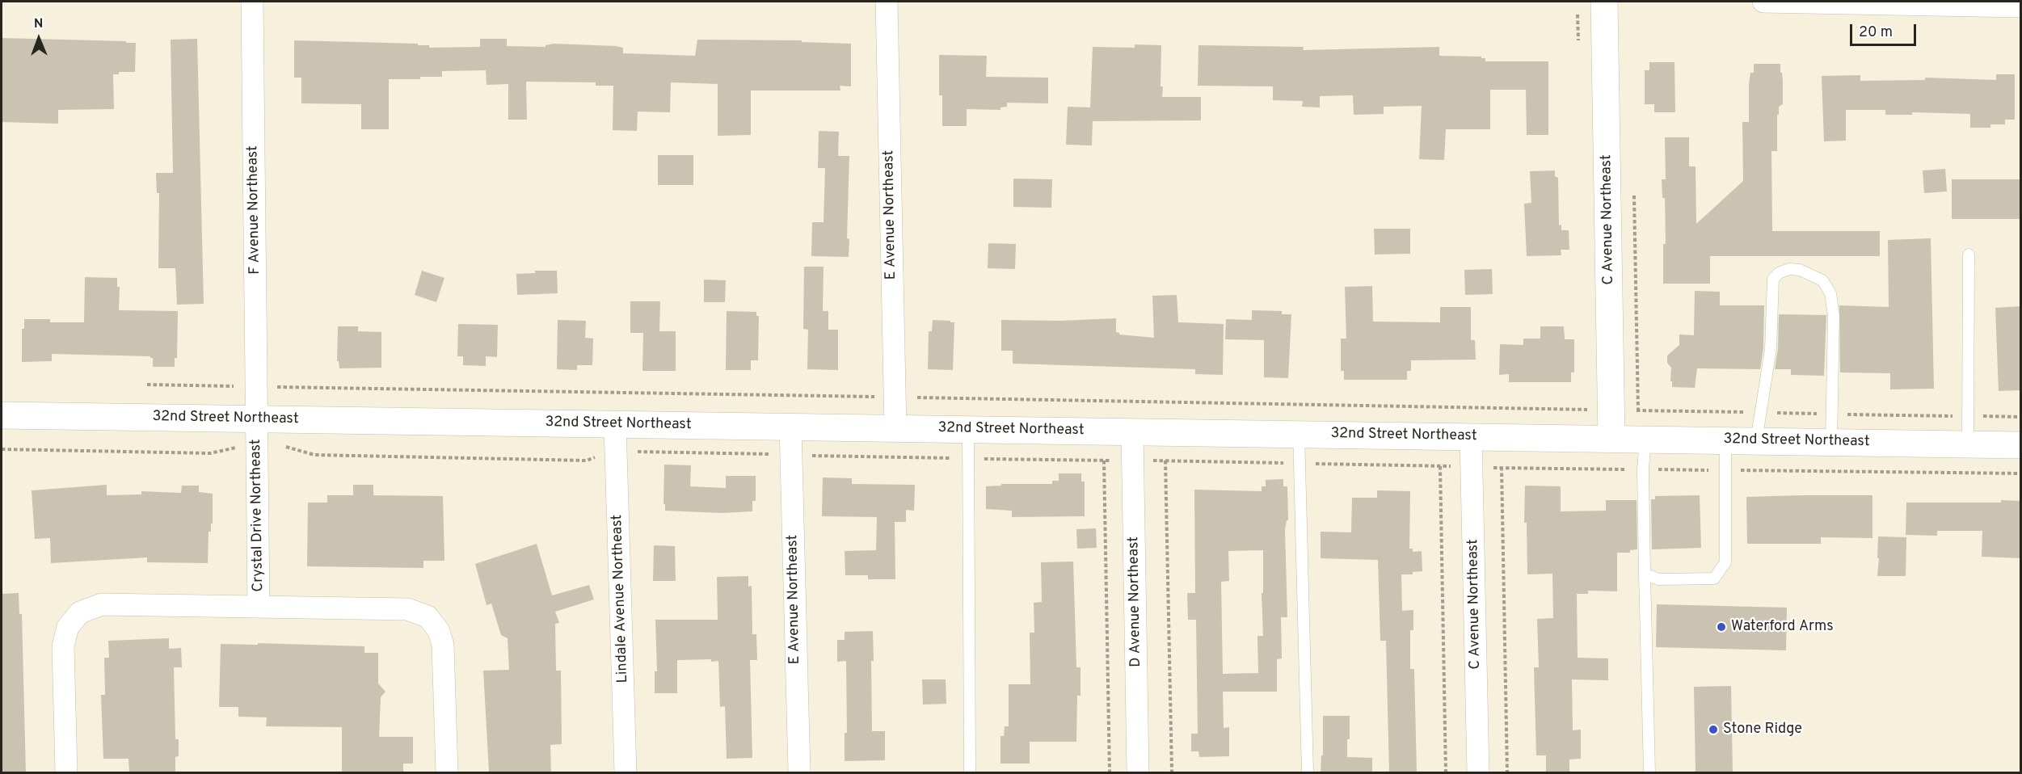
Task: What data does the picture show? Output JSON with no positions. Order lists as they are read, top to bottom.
{
  "streets": {
    "main road": ["C Avenue Northeast", "32nd Street Northeast"],
    "street": [
      "F Avenue Northeast",
      "E Avenue Northeast",
      "Crystal Drive Northeast",
      "Lindale Avenue Northeast",
      "D Avenue Northeast"
    ]
  },
  "crossings": [
    ["F Avenue Northeast", "32nd Street Northeast"],
    ["F Avenue Northeast", "Crystal Drive Northeast"],
    ["E Avenue Northeast", "32nd Street Northeast"],
    ["C Avenue Northeast", "32nd Street Northeast"],
    ["32nd Street Northeast", "Crystal Drive Northeast"],
    ["32nd Street Northeast", "Lindale Avenue Northeast"],
    ["32nd Street Northeast", "D Avenue Northeast"]
  ],
  "places": ["Waterford Arms", "Stone Ridge"],
  "scale_bar": "20 m",
  "north": "top"
}
